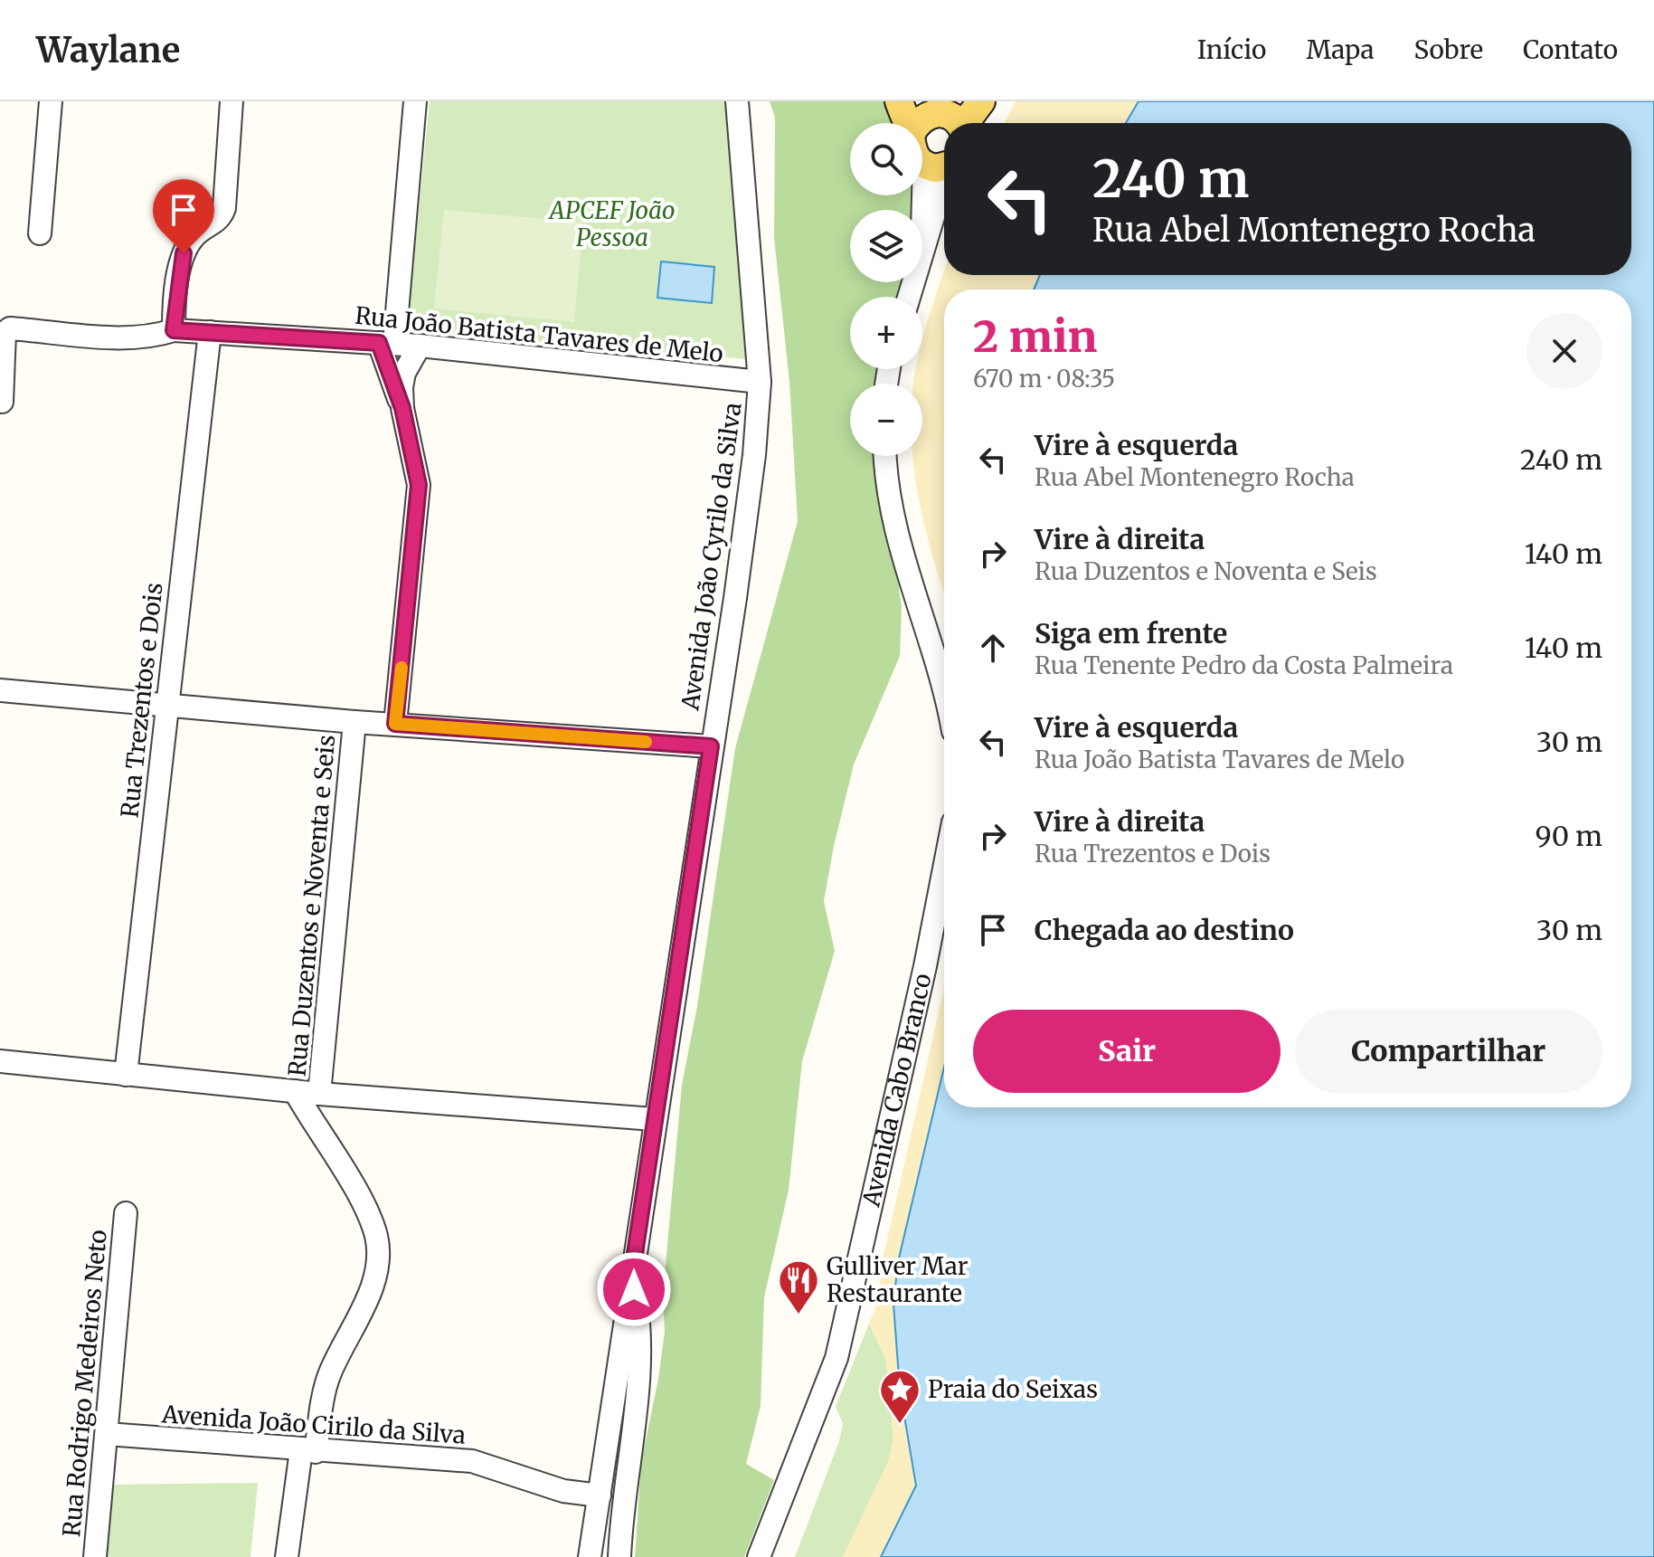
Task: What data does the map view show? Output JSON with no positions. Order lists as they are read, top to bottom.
{
  "streets": {
    "street": [
      "Rua João Batista Tavares de Melo",
      "Avenida João Cyrilo da Silva",
      "Rua Trezentos e Dois",
      "Rua Duzentos e Noventa e Seis",
      "Avenida Cabo Branco",
      "Rua Rodrigo Medeiros Neto",
      "Avenida João Cirilo da Silva"
    ]
  },
  "crossings": [
    ["Rua João Batista Tavares de Melo", "Avenida João Cyrilo da Silva"],
    ["Rua João Batista Tavares de Melo", "Rua Trezentos e Dois"],
    ["Avenida João Cyrilo da Silva", "Rua Duzentos e Noventa e Seis"],
    ["Avenida João Cyrilo da Silva", "Avenida João Cirilo da Silva"],
    ["Rua Trezentos e Dois", "Rua Duzentos e Noventa e Seis"],
    ["Rua Rodrigo Medeiros Neto", "Avenida João Cirilo da Silva"]
  ],
  "parks": ["APCEF João Pessoa"],
  "places": {
    "restaurant": ["Gulliver Mar Restaurante"],
    "place": ["Praia do Seixas"]
  },
  "page": {
    "header": "Waylane",
    "nav": [
      "Início",
      "Mapa",
      "Sobre",
      "Contato"
    ],
    "map_buttons": ["+", "−"],
    "turn": ["240 m", "Rua Abel Montenegro Rocha"],
    "heading": ["2 min", "670 m · 08:35"],
    "list": [
      {
        "name": "Vire à esquerda",
        "note": "Rua Abel Montenegro Rocha",
        "value": "240 m"
      },
      {
        "name": "Vire à direita",
        "note": "Rua Duzentos e Noventa e Seis",
        "value": "140 m"
      },
      {
        "name": "Siga em frente",
        "note": "Rua Tenente Pedro da Costa Palmeira",
        "value": "140 m"
      },
      {
        "name": "Vire à esquerda",
        "note": "Rua João Batista Tavares de Melo",
        "value": "30 m"
      },
      {
        "name": "Vire à direita",
        "note": "Rua Trezentos e Dois",
        "value": "90 m"
      },
      {
        "name": "Chegada ao destino",
        "value": "30 m"
      }
    ],
    "buttons": ["Sair", "Compartilhar"]
  }
}
